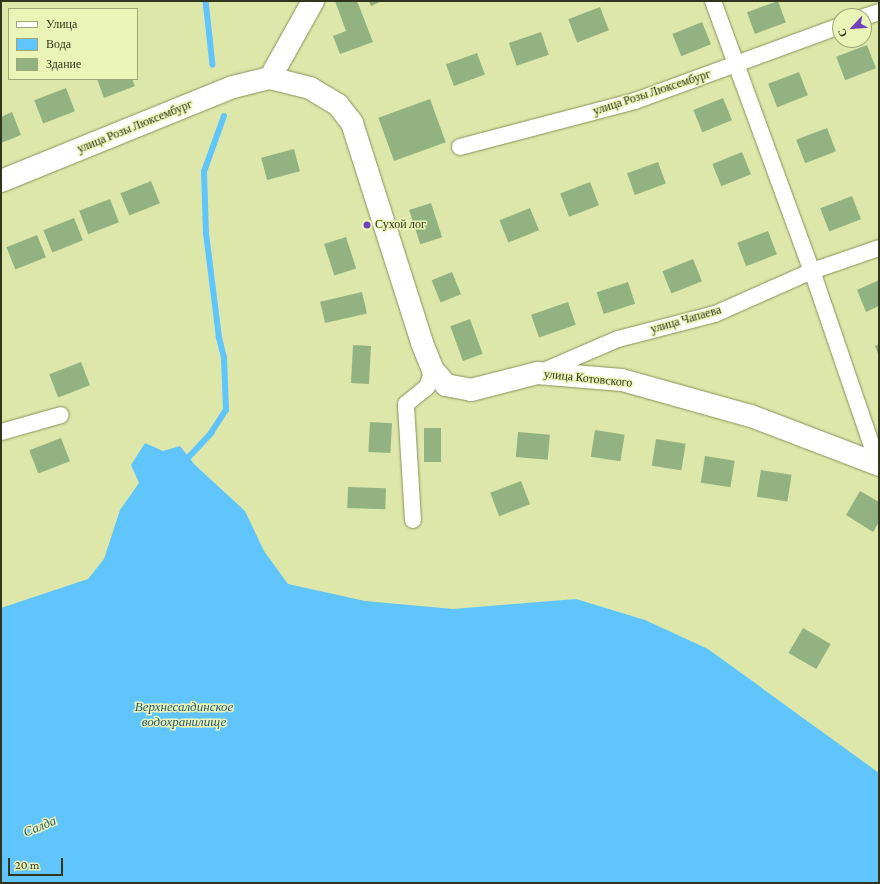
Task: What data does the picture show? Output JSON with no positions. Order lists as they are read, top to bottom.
{
  "streets": {
    "street": ["улица Розы Люксембург", "улица Чапаева", "улица Котовского"]
  },
  "crossings": [
    ["улица Розы Люксембург", "улица Котовского"],
    ["улица Чапаева", "улица Котовского"]
  ],
  "water": ["Верхнесалдинское водохранилище", "Салда"],
  "places": ["Сухой лог"],
  "legend": ["Улица", "Вода", "Здание"],
  "scale_bar": "20 m",
  "north": "bottom left"
}
